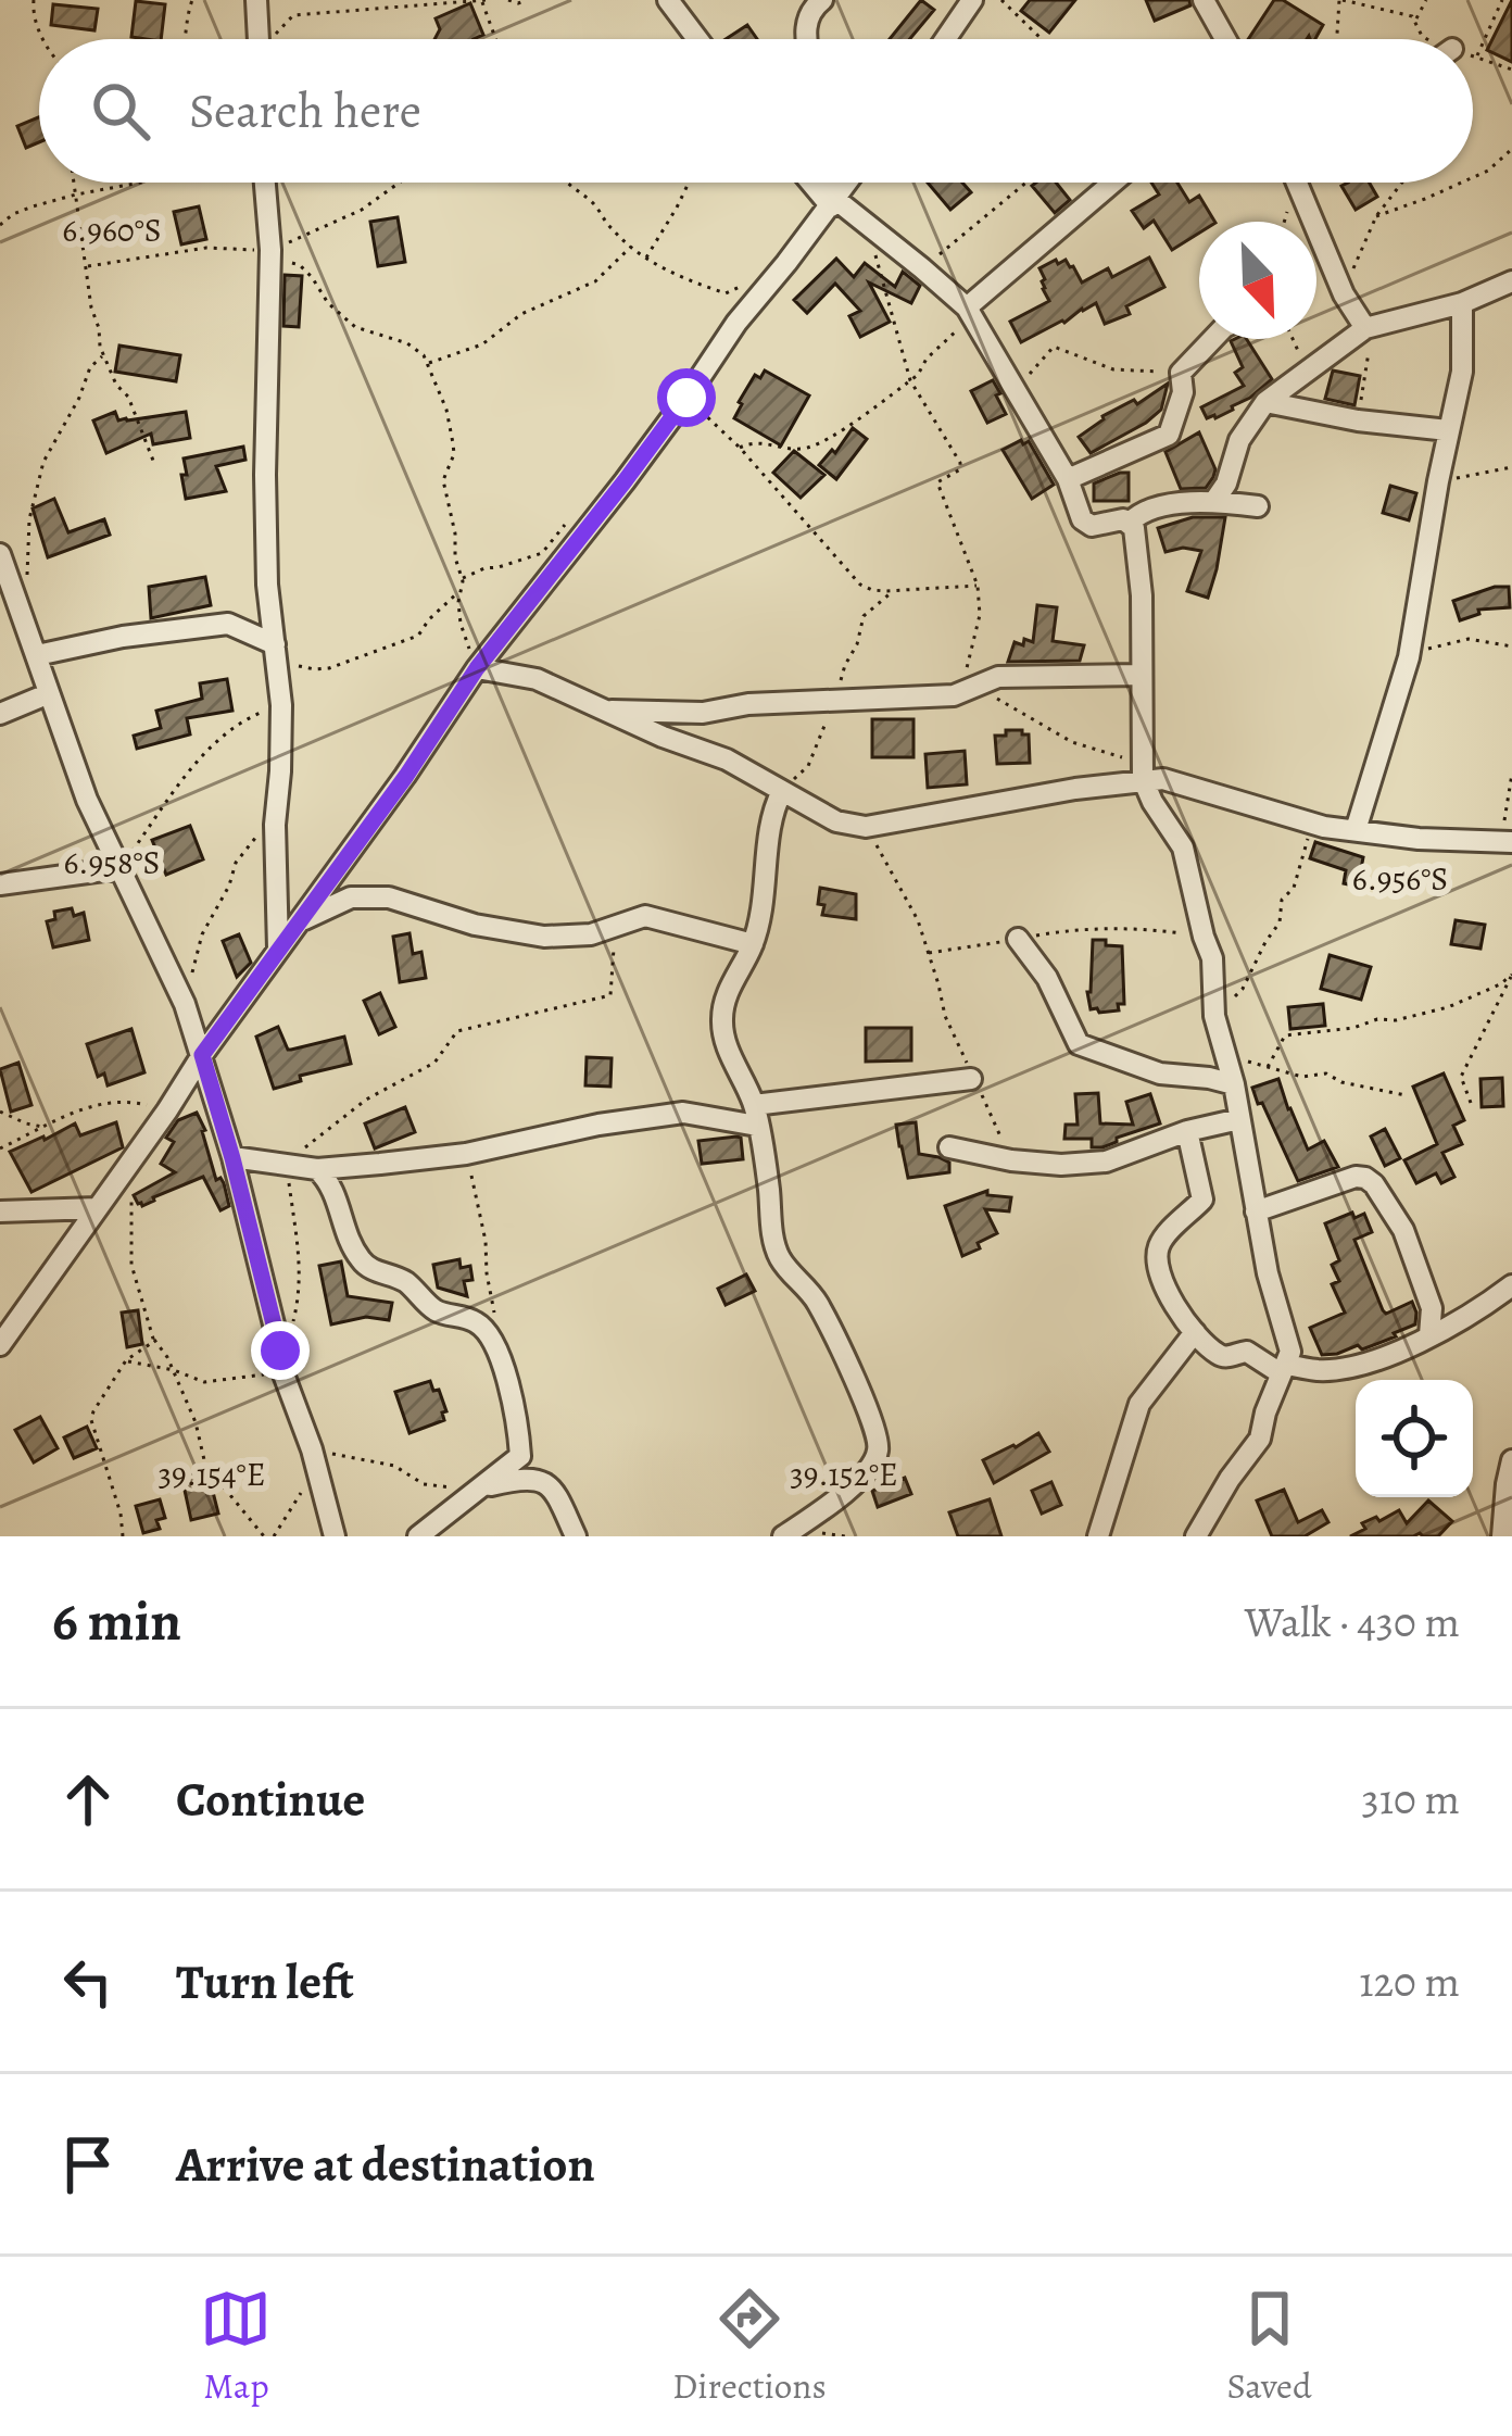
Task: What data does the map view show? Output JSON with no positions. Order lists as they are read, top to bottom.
{
  "north": "bottom right",
  "page": {
    "search": "Search here",
    "heading": ["6 min", "Walk · 430 m"],
    "list": [
      ["Continue", "310 m"],
      ["Turn left", "120 m"],
      "Arrive at destination"
    ],
    "nav": ["Map", "Directions", "Saved"]
  },
  "coordinates": [
    "6.960°S",
    "6.958°S",
    "6.956°S",
    "39.154°E",
    "39.152°E"
  ]
}
